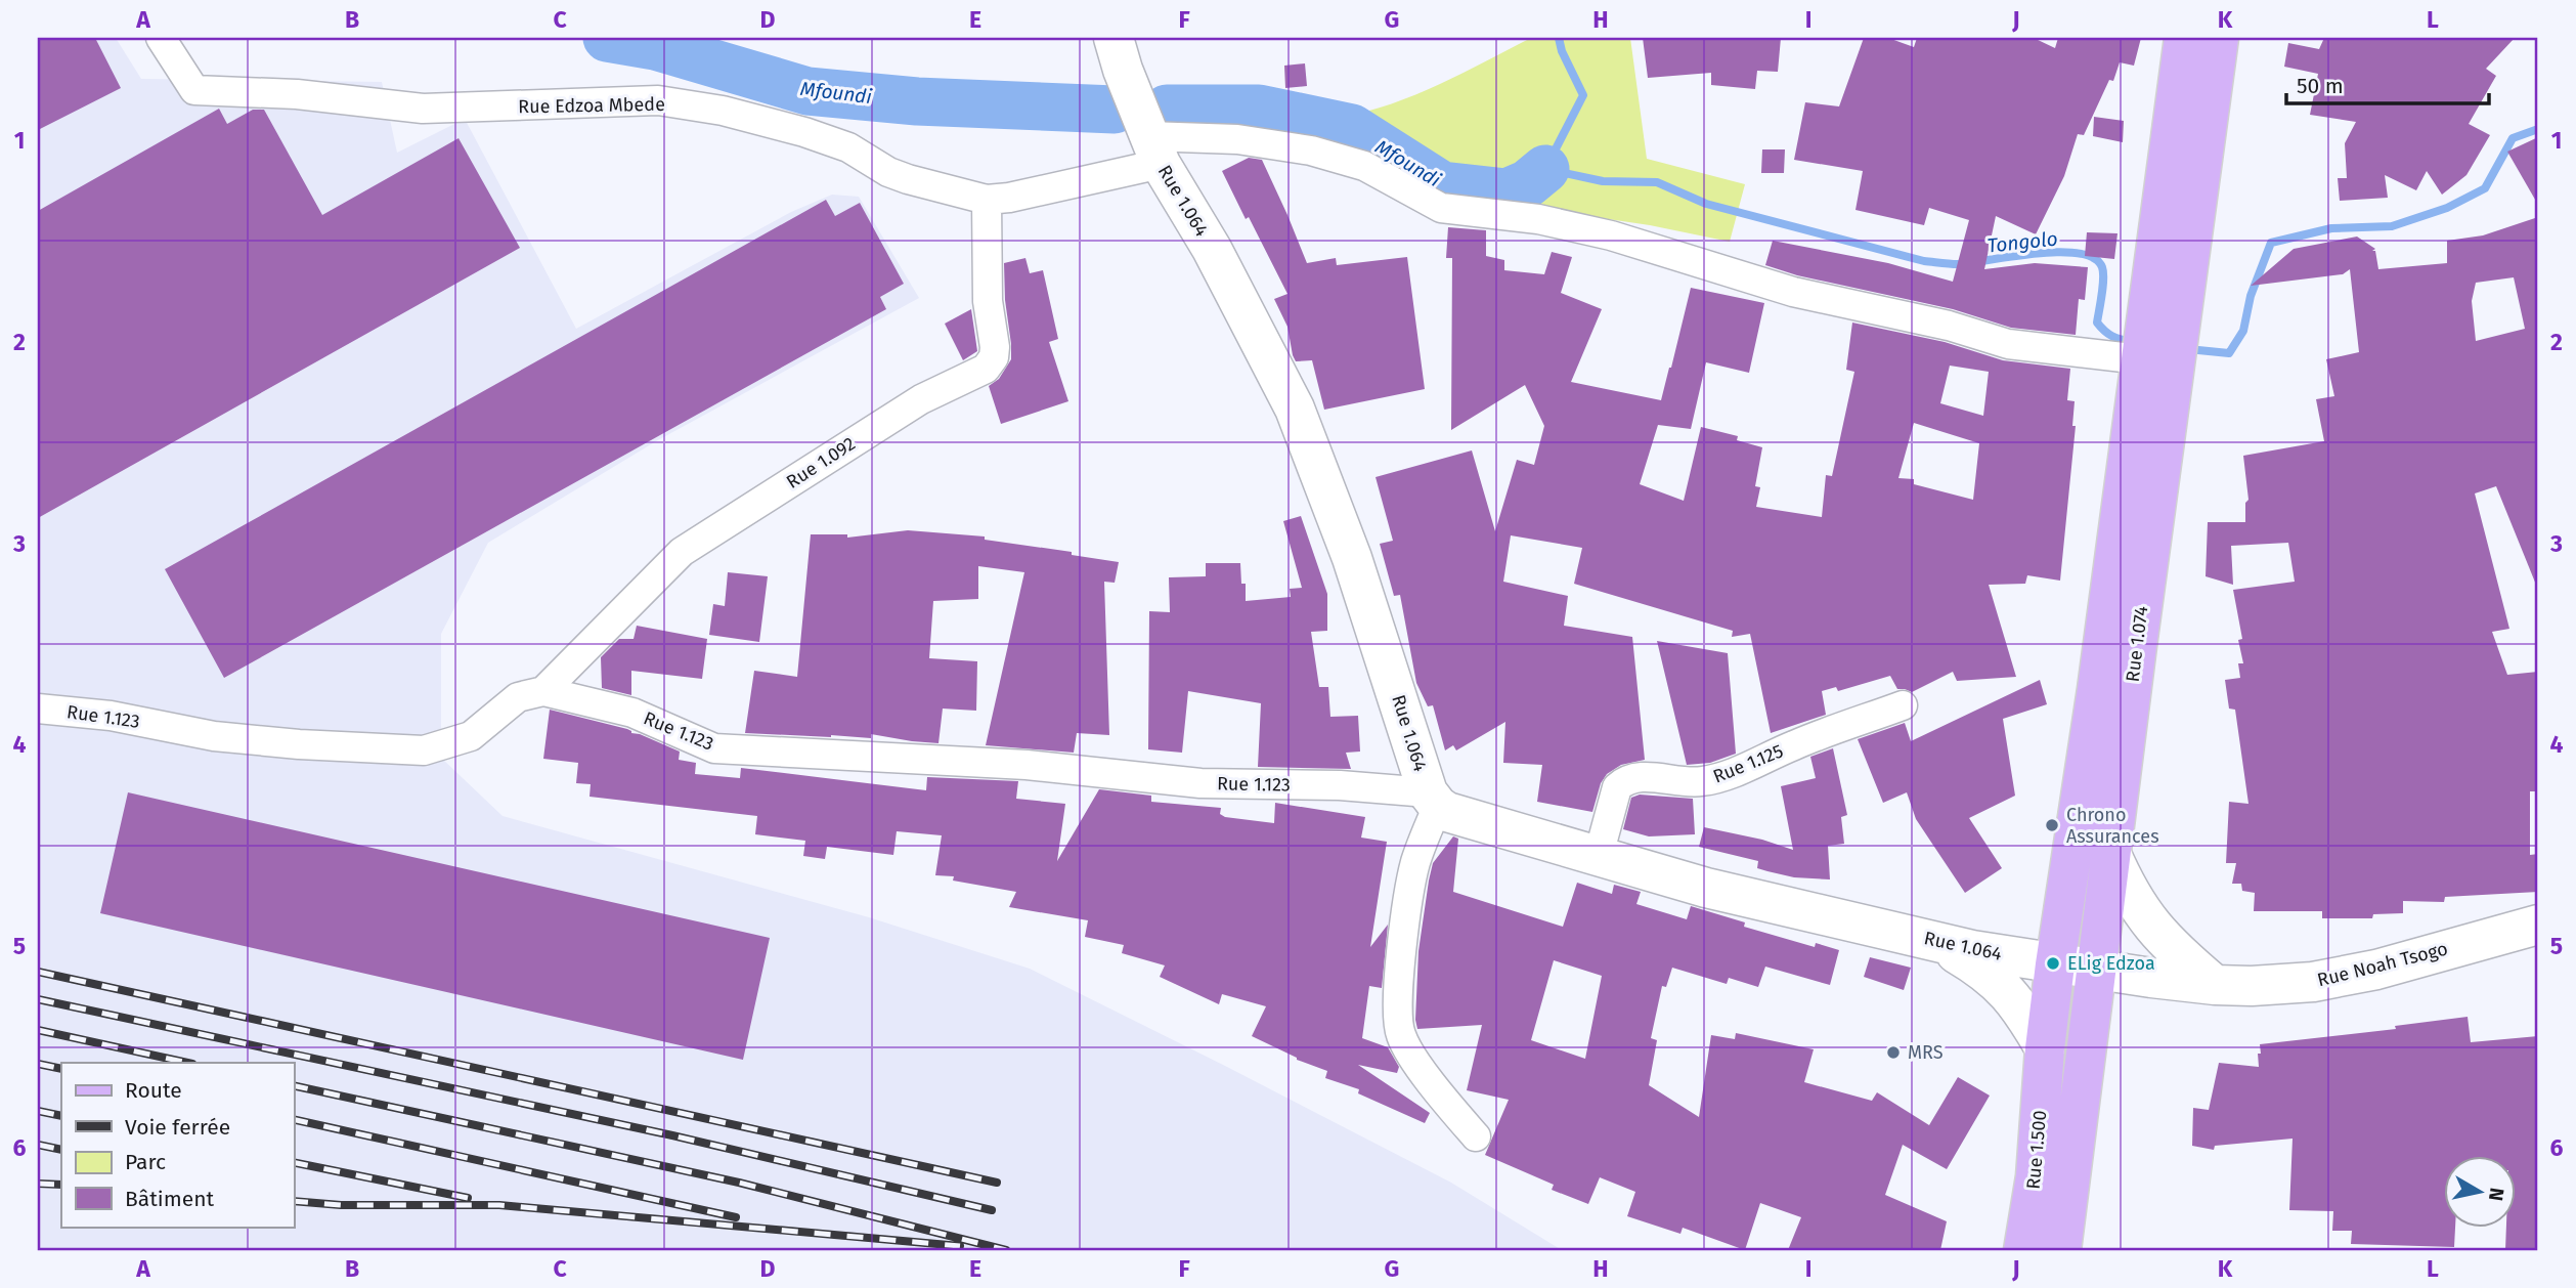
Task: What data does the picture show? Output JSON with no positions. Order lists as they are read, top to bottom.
{
  "streets": {
    "main road": [
      "Rue 1.064",
      "Rue 1.074",
      "Rue Noah Tsogo",
      "Rue 1.500"
    ],
    "street": [
      "Rue Edzoa Mbede",
      "Rue 1.092",
      "Rue 1.123",
      "Rue 1.125"
    ]
  },
  "crossings": [
    ["Rue Edzoa Mbede", "Rue 1.064"],
    ["Rue Edzoa Mbede", "Rue 1.092"],
    ["Rue Edzoa Mbede", "Rue 1.074"],
    ["Rue 1.064", "Rue 1.074"],
    ["Rue 1.064", "Rue 1.123"],
    ["Rue 1.064", "Rue 1.125"],
    ["Rue 1.064", "Rue Noah Tsogo"],
    ["Rue 1.092", "Rue 1.123"],
    ["Rue 1.074", "Rue Noah Tsogo"],
    ["Rue 1.074", "Rue 1.500"]
  ],
  "water": ["Mfoundi", "Tongolo"],
  "places": ["Chrono Assurances", "ELig Edzoa", "MRS"],
  "legend": [
    "Route",
    "Voie ferrée",
    "Parc",
    "Bâtiment"
  ],
  "scale_bar": "50 m",
  "north": "right",
  "grid": {
    "columns": [
      "A",
      "B",
      "C",
      "D",
      "E",
      "F",
      "G",
      "H",
      "I",
      "J",
      "K",
      "L"
    ],
    "rows": [
      "1",
      "2",
      "3",
      "4",
      "5",
      "6"
    ]
  }
}
